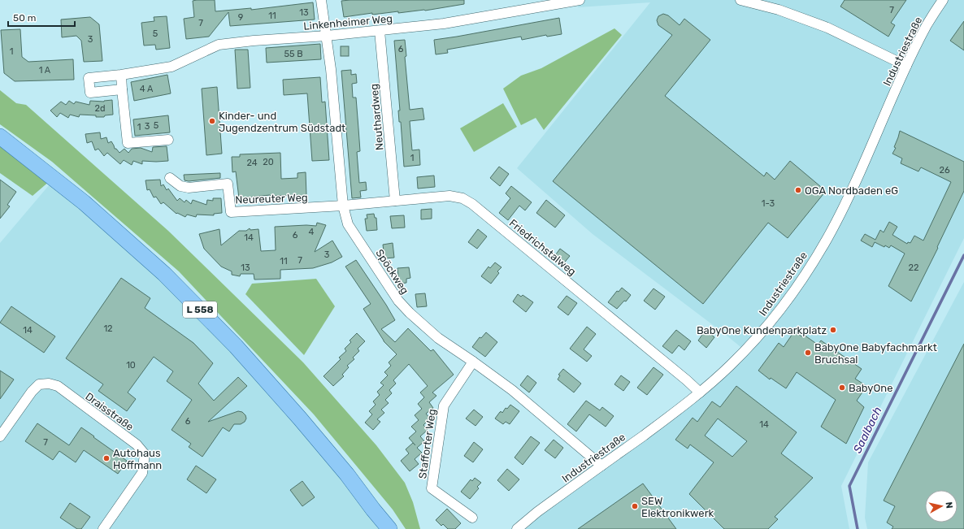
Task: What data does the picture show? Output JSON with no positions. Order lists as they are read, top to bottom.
{
  "streets": {
    "main road": ["L 558"],
    "street": [
      "Linkenheimer Weg",
      "Industriestraße",
      "Neuthardweg",
      "Neureuter Weg",
      "Friedrichstalweg",
      "Spöckweg",
      "Draisstraße",
      "Stafforter Weg"
    ]
  },
  "crossings": [
    ["Linkenheimer Weg", "Neuthardweg"],
    ["Linkenheimer Weg", "Spöckweg"],
    ["Industriestraße", "Friedrichstalweg"],
    ["Industriestraße", "Spöckweg"],
    ["Neuthardweg", "Friedrichstalweg"],
    ["Neureuter Weg", "Friedrichstalweg"],
    ["Neureuter Weg", "Spöckweg"],
    ["Friedrichstalweg", "Spöckweg"],
    ["Spöckweg", "Stafforter Weg"]
  ],
  "water": ["Saalbach"],
  "places": [
    "Kinder- und Jugendzentrum Südstadt",
    "OGA Nordbaden eG",
    "BabyOne Kundenparkplatz",
    "BabyOne Babyfachmarkt Bruchsal",
    "BabyOne",
    "Autohaus Hoffmann",
    "SEW Elektronikwerk"
  ],
  "house_numbers": [
    "7",
    "13",
    "11",
    "9",
    "7",
    "5",
    "3",
    "6",
    "1",
    "55 B",
    "1 A",
    "4 A",
    "2d",
    "5",
    "3",
    "1",
    "1",
    "20",
    "24",
    "26",
    "1-3",
    "4",
    "6",
    "14",
    "3",
    "7",
    "11",
    "13",
    "22",
    "12",
    "14",
    "10",
    "6",
    "14",
    "7"
  ],
  "scale_bar": "50 m",
  "north": "right"
}
